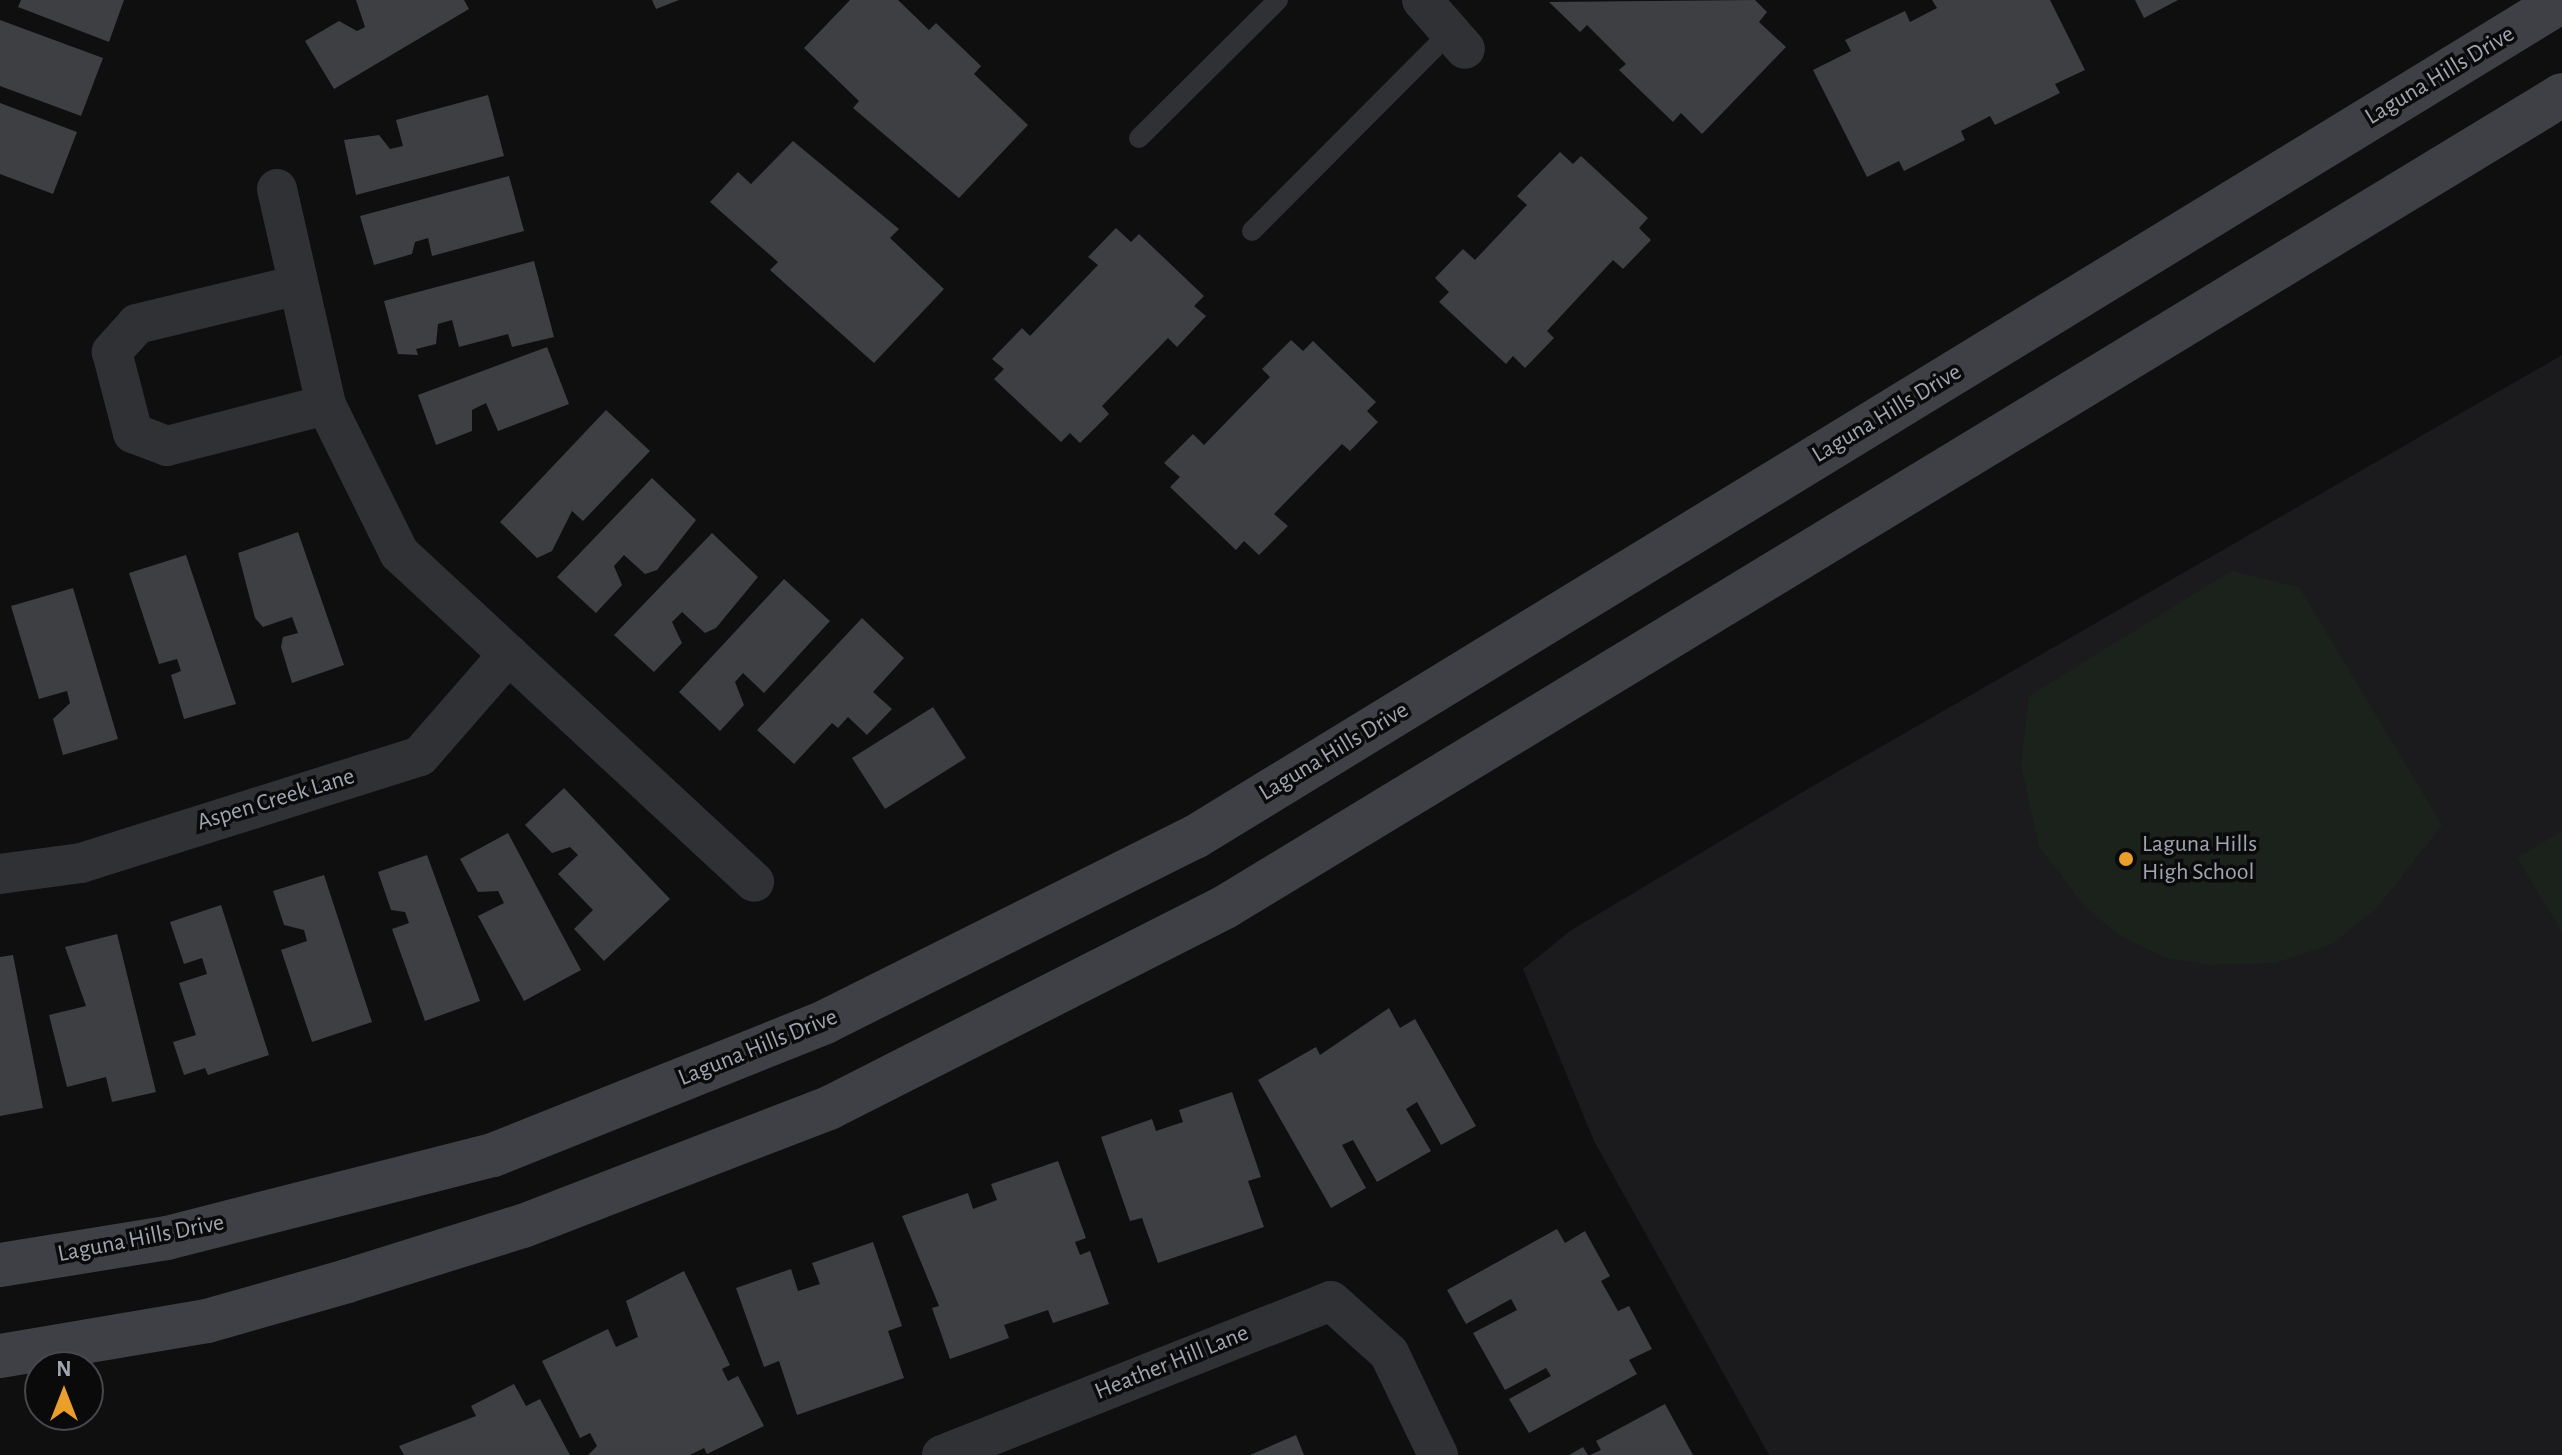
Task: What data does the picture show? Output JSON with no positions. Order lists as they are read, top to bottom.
{
  "streets": {
    "main road": ["Laguna Hills Drive"],
    "street": ["Aspen Creek Lane", "Heather Hill Lane"]
  },
  "places": ["Laguna Hills High School"],
  "north": "top"
}
